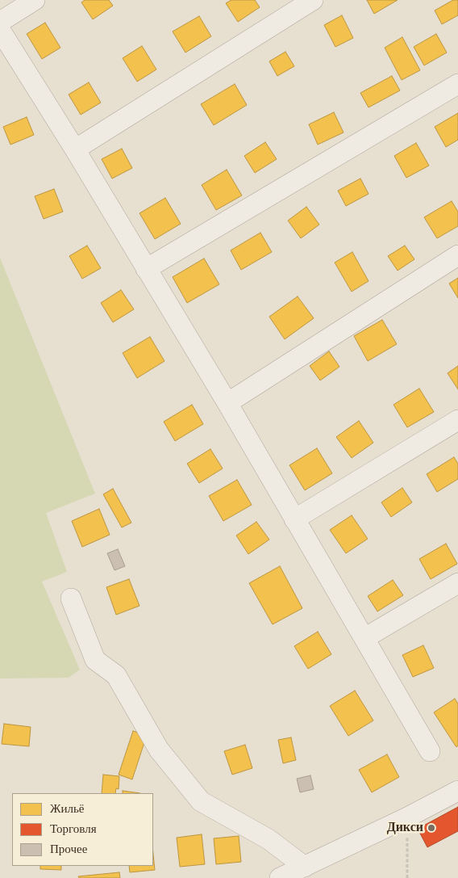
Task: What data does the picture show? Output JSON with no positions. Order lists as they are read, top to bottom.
{
  "places": ["Дикси"],
  "legend": ["Жильё", "Торговля", "Прочее"]
}
